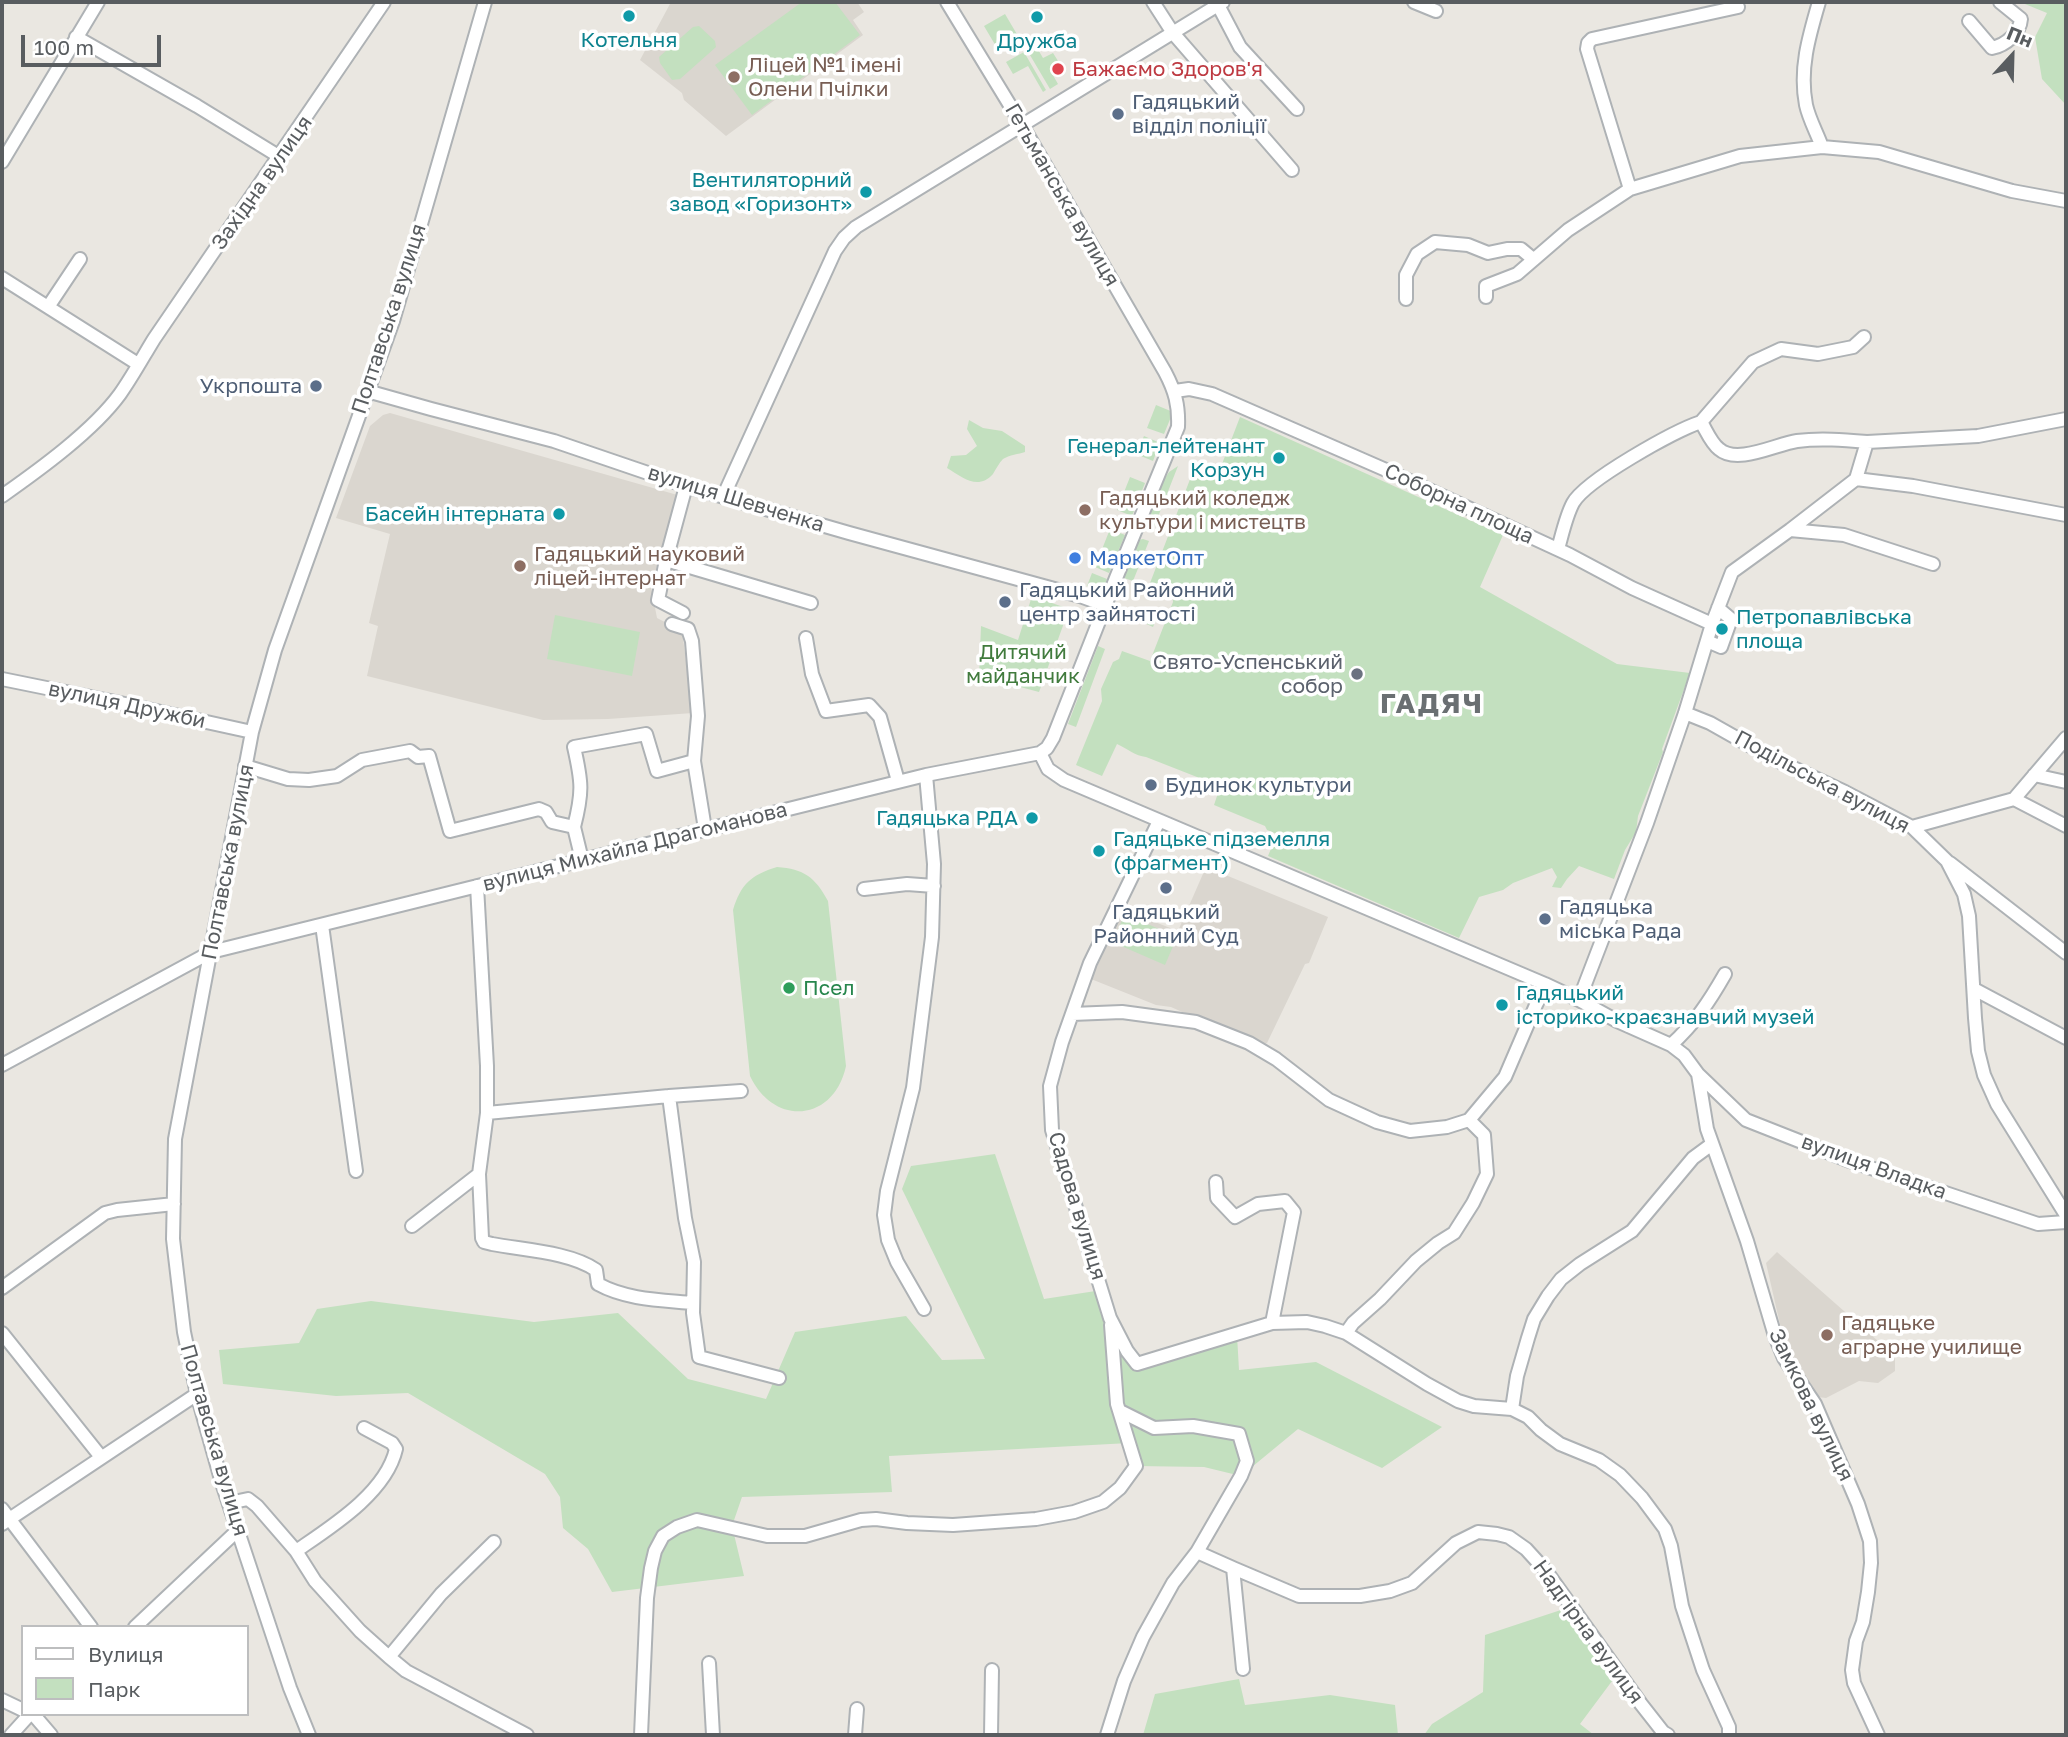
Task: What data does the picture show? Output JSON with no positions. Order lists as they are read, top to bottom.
{
  "streets": {
    "street": [
      "Західна вулиця",
      "Гетьманська вулиця",
      "Полтавська вулиця",
      "вулиця Шевченка",
      "Соборна площа",
      "вулиця Дружби",
      "Подільська вулиця",
      "вулиця Михайла Драгоманова",
      "вулиця Владка",
      "Садова вулиця",
      "Замкова вулиця",
      "Надгірна вулиця"
    ]
  },
  "crossings": [
    ["Гетьманська вулиця", "Соборна площа"],
    ["Полтавська вулиця", "вулиця Шевченка"],
    ["Полтавська вулиця", "вулиця Дружби"],
    ["Полтавська вулиця", "вулиця Михайла Драгоманова"],
    ["вулиця Владка", "Замкова вулиця"]
  ],
  "districts": ["ГАДЯЧ"],
  "parks": ["Дитячий майданчик"],
  "places": [
    "Котельня",
    "Дружба",
    "Бажаємо Здоров'я",
    "Ліцей №1 імені Олени Пчілки",
    "Гадяцький відділ поліції",
    "Вентиляторний завод «Горизонт»",
    "Укрпошта",
    "Генерал-лейтенант Корзун",
    "Гадяцький коледж культури і мистецтв",
    "Басейн інтерната",
    "МаркетОпт",
    "Гадяцький науковий ліцей-інтернат",
    "Гадяцький Районний центр зайнятості",
    "Петропавлівська площа",
    "Свято-Успенський собор",
    "Будинок культури",
    "Гадяцька РДА",
    "Гадяцьке підземелля (фрагмент)",
    "Гадяцький Районний Суд",
    "Гадяцька міська Рада",
    "Псел",
    "Гадяцький історико-краєзнавчий музей",
    "Гадяцьке аграрне училище"
  ],
  "legend": ["Вулиця", "Парк"],
  "scale_bar": "100 m",
  "north": "top"
}
